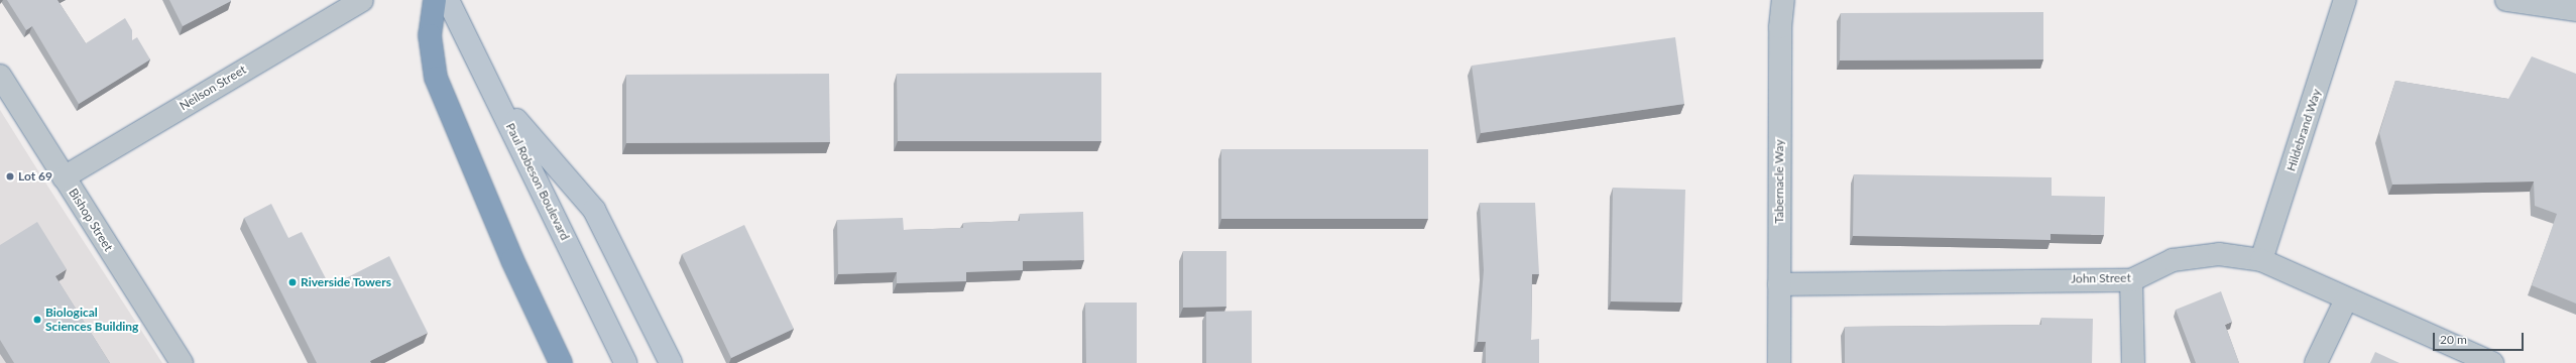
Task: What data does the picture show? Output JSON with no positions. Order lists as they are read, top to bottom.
{
  "streets": {
    "street": [
      "Neilson Street",
      "Hildebrand Way",
      "Paul Robeson Boulevard",
      "Tabernacle Way",
      "Bishop Street",
      "John Street"
    ]
  },
  "crossings": [
    ["Neilson Street", "Bishop Street"],
    ["Hildebrand Way", "John Street"],
    ["Tabernacle Way", "John Street"]
  ],
  "places": ["Lot 69", "Riverside Towers", "Biological Sciences Building"],
  "scale_bar": "20 m"
}
